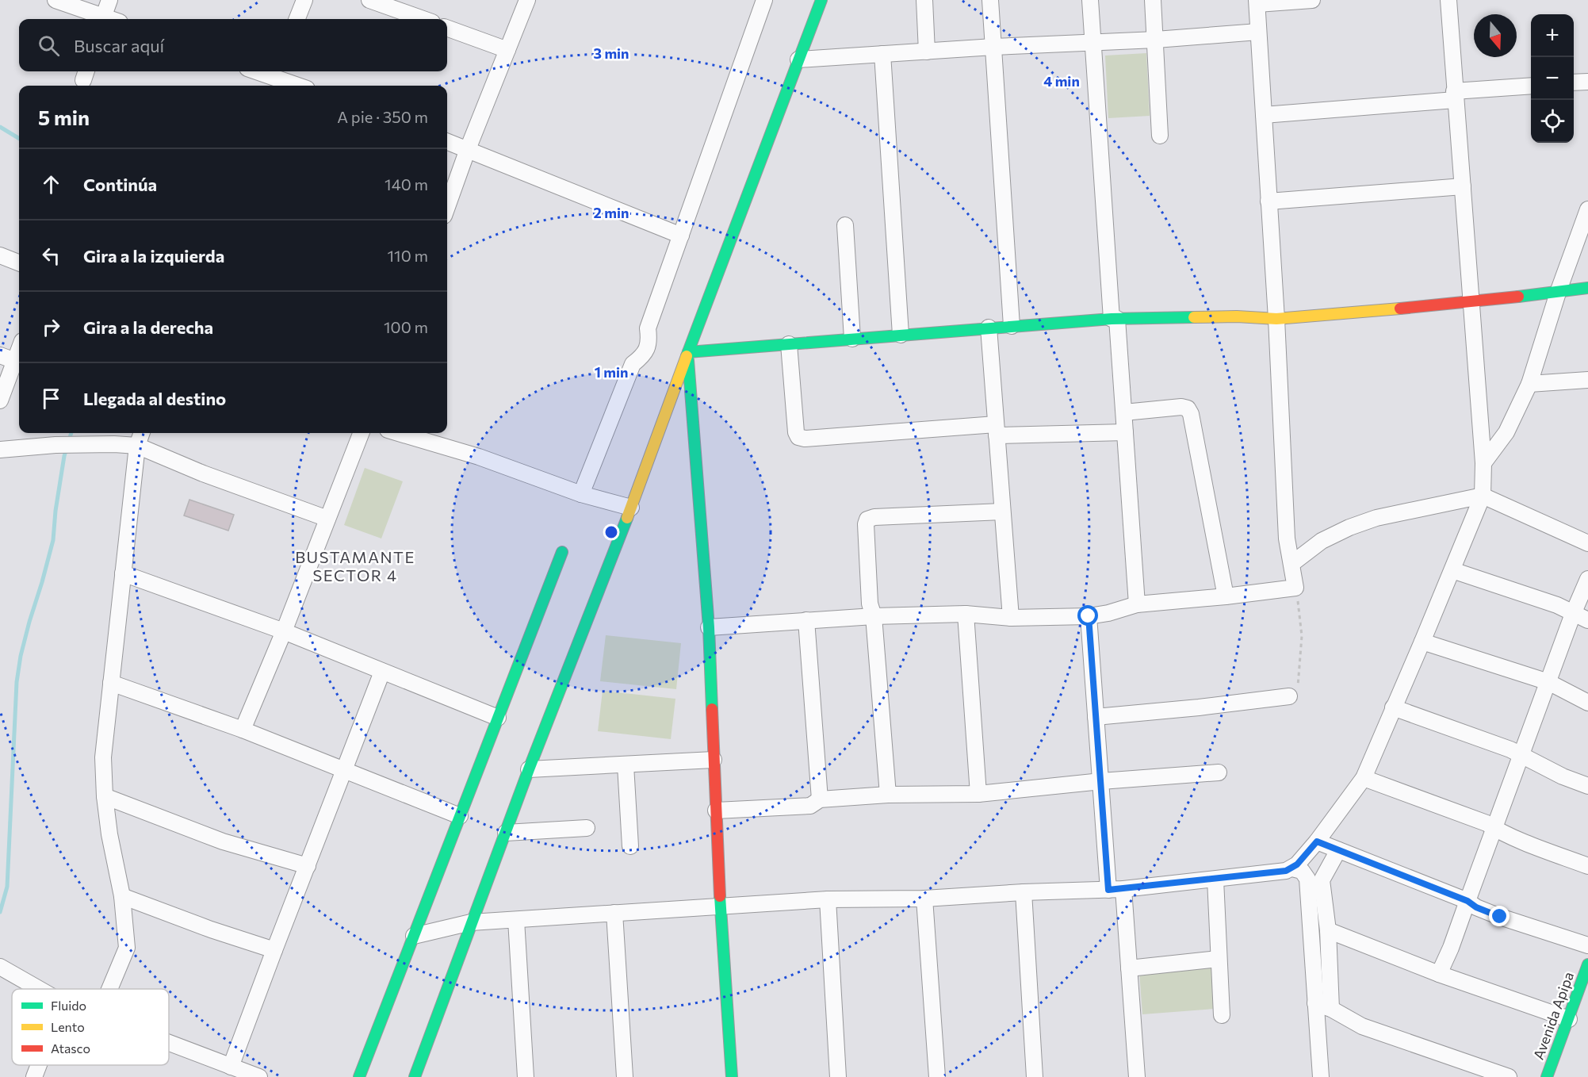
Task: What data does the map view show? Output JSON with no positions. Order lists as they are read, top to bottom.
{
  "streets": {
    "street": ["Avenida Apipa"]
  },
  "districts": ["BUSTAMANTE SECTOR 4"],
  "legend": ["Fluido", "Lento", "Atasco"],
  "north": "bottom",
  "page": {
    "map_buttons": ["+", "−"],
    "search": "Buscar aquí",
    "heading": ["5 min", "A pie · 350 m"],
    "list": [
      ["Continúa", "140 m"],
      ["Gira a la izquierda", "110 m"],
      ["Gira a la derecha", "100 m"],
      "Llegada al destino"
    ]
  },
  "rings": [
    "3 min",
    "4 min",
    "2 min",
    "1 min"
  ]
}
